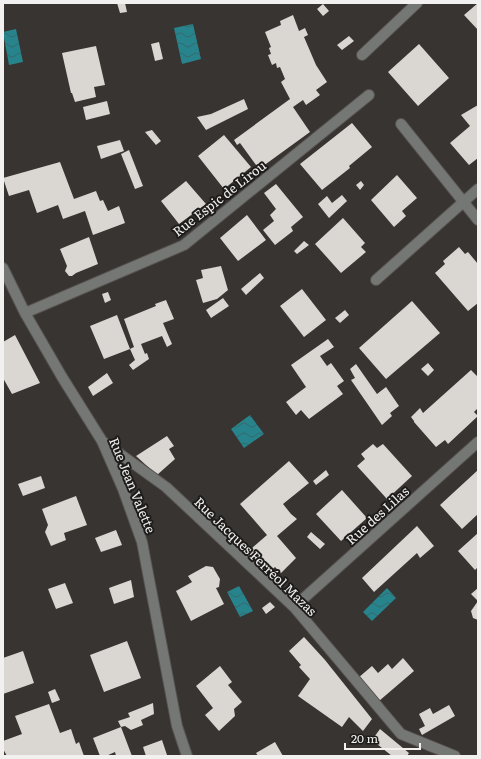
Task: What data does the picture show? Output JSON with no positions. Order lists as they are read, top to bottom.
{
  "streets": {
    "street": [
      "Rue Espic de Lirou",
      "Rue Jean Valette",
      "Rue des Lilas",
      "Rue Jacques Ferréol Mazas"
    ]
  },
  "crossings": [
    ["Rue Espic de Lirou", "Rue Jean Valette"],
    ["Rue Jean Valette", "Rue Jacques Ferréol Mazas"],
    ["Rue des Lilas", "Rue Jacques Ferréol Mazas"]
  ],
  "scale_bar": "20 m"
}
